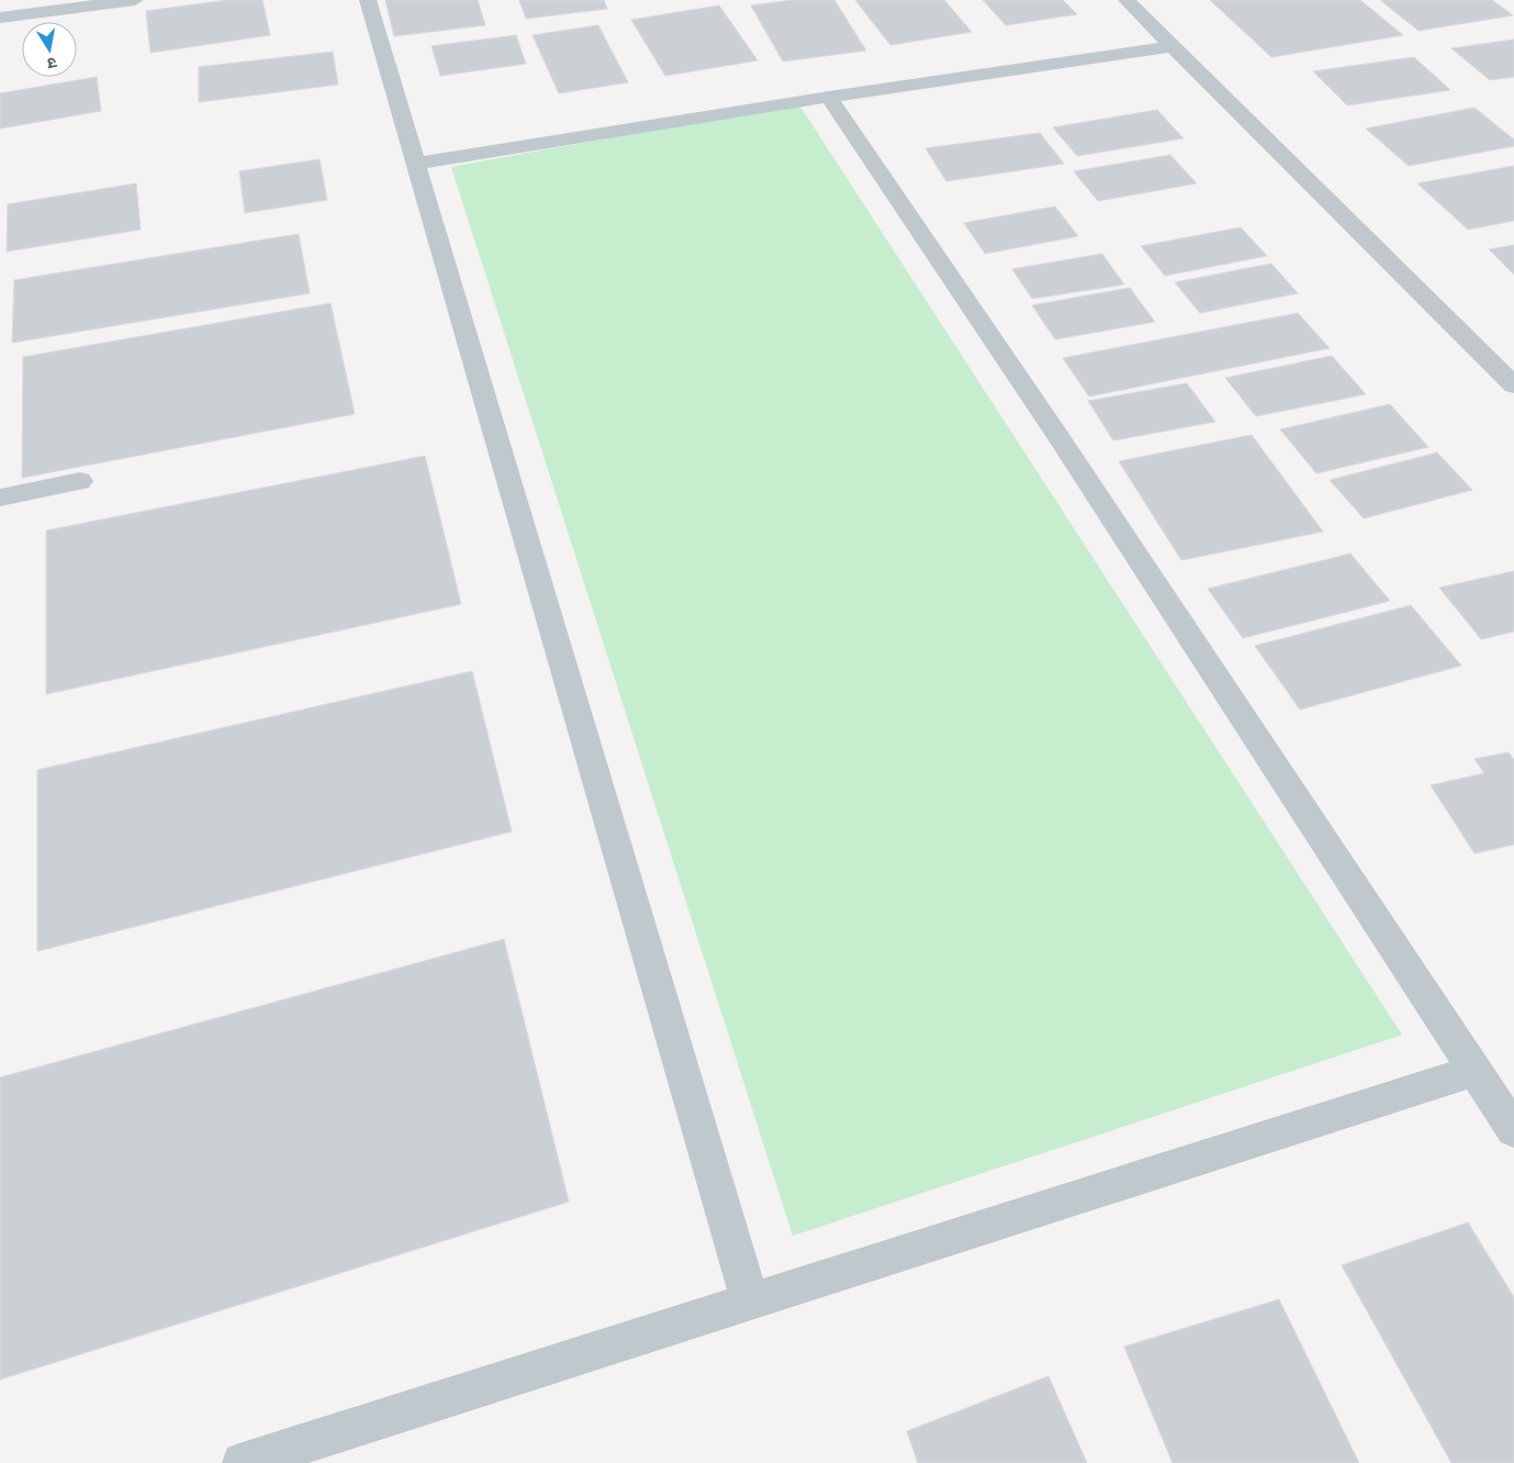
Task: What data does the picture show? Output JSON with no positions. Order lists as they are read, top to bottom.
{
  "north": "bottom"
}
